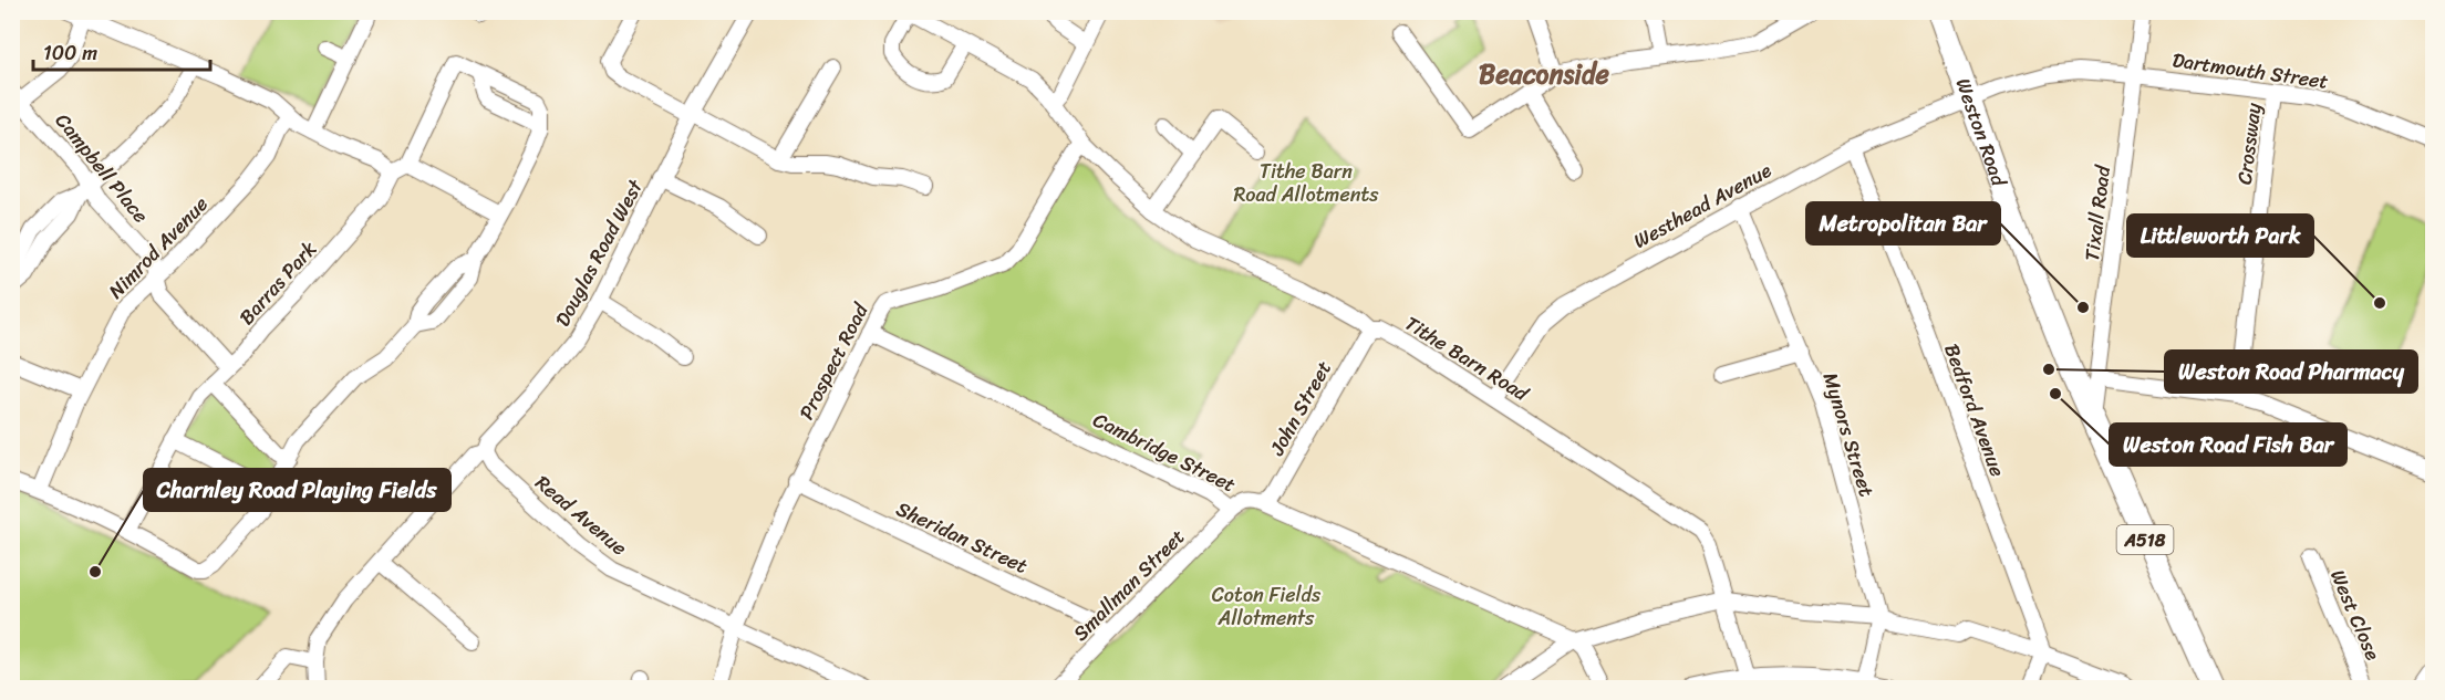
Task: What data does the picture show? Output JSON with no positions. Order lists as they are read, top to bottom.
{
  "streets": {
    "highway": ["Weston Road", "A518"],
    "street": [
      "Dartmouth Street",
      "Crossway",
      "Campbell Place",
      "Westhead Avenue",
      "Tixall Road",
      "Nimrod Avenue",
      "Douglas Road West",
      "Barras Park",
      "Tithe Barn Road",
      "Prospect Road",
      "John Street",
      "Bedford Avenue",
      "Mynors Street",
      "Cambridge Street",
      "Read Avenue",
      "Sheridan Street",
      "Smallman Street",
      "West Close"
    ]
  },
  "crossings": [
    ["Dartmouth Street", "Weston Road"],
    ["Dartmouth Street", "Crossway"],
    ["Dartmouth Street", "Westhead Avenue"],
    ["Dartmouth Street", "Tixall Road"],
    ["Weston Road", "Westhead Avenue"],
    ["Weston Road", "Tixall Road"],
    ["Campbell Place", "Nimrod Avenue"],
    ["Campbell Place", "Barras Park"],
    ["Westhead Avenue", "Tithe Barn Road"],
    ["Westhead Avenue", "Bedford Avenue"],
    ["Westhead Avenue", "Mynors Street"],
    ["Douglas Road West", "Read Avenue"],
    ["Tithe Barn Road", "Prospect Road"],
    ["Tithe Barn Road", "John Street"],
    ["Prospect Road", "Cambridge Street"],
    ["Prospect Road", "Read Avenue"],
    ["Prospect Road", "Sheridan Street"],
    ["John Street", "Cambridge Street"],
    ["Cambridge Street", "Smallman Street"],
    ["Sheridan Street", "Smallman Street"]
  ],
  "districts": ["Beaconside"],
  "parks": ["Tithe Barn Road Allotments", "Coton Fields Allotments"],
  "places": [
    "Littleworth Park",
    "Metropolitan Bar",
    "Weston Road Pharmacy",
    "Weston Road Fish Bar",
    "Charnley Road Playing Fields"
  ],
  "scale_bar": "100 m"
}
